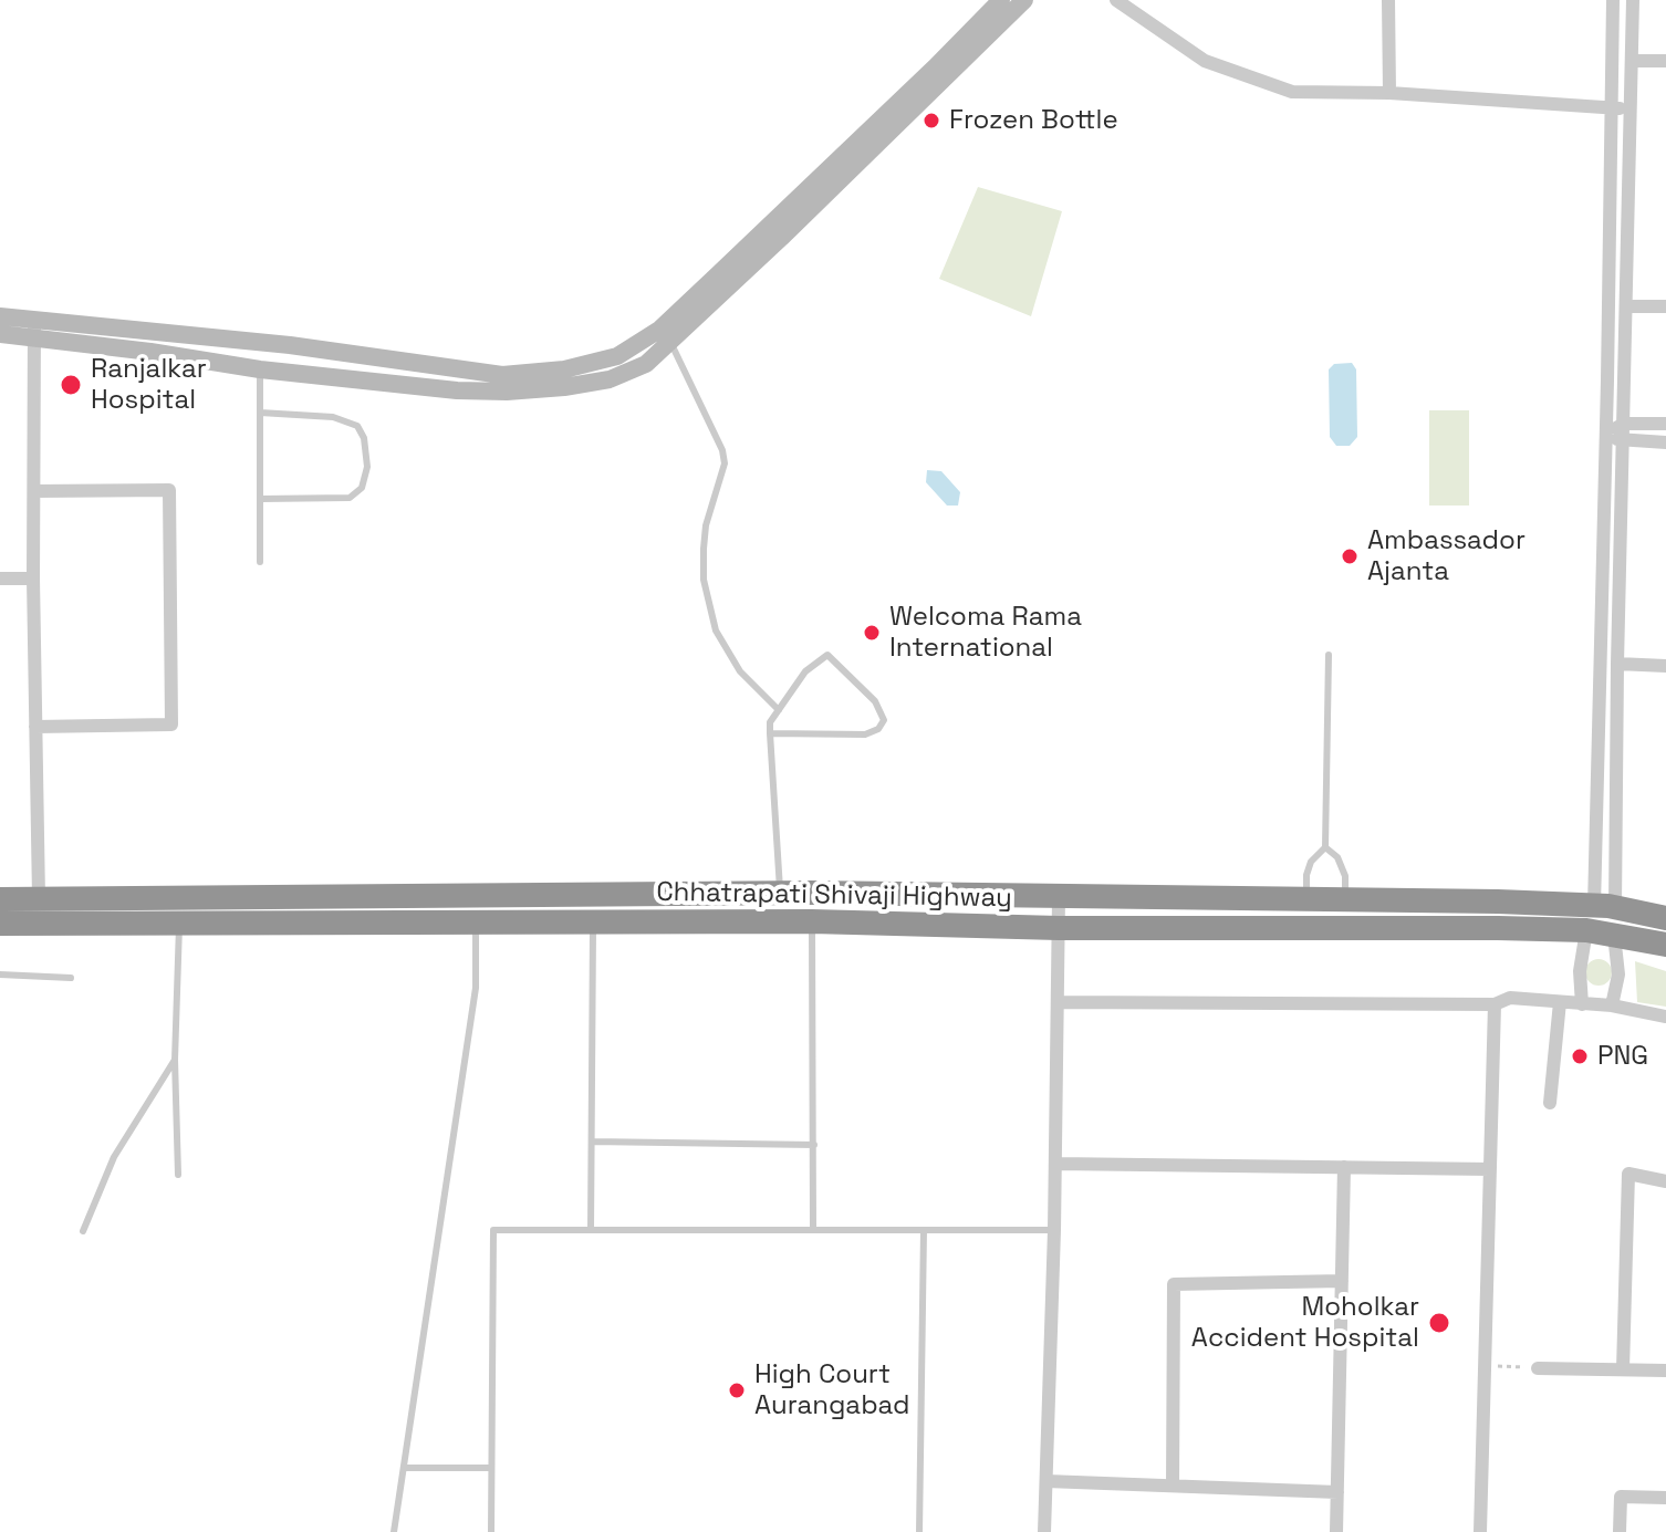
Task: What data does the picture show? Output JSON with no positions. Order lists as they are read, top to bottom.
{
  "streets": {
    "highway": ["Chhatrapati Shivaji Highway"]
  },
  "places": [
    "Frozen Bottle",
    "Ranjalkar Hospital",
    "Ambassador Ajanta",
    "Welcoma Rama International",
    "PNG",
    "Moholkar Accident Hospital",
    "High Court Aurangabad"
  ]
}
